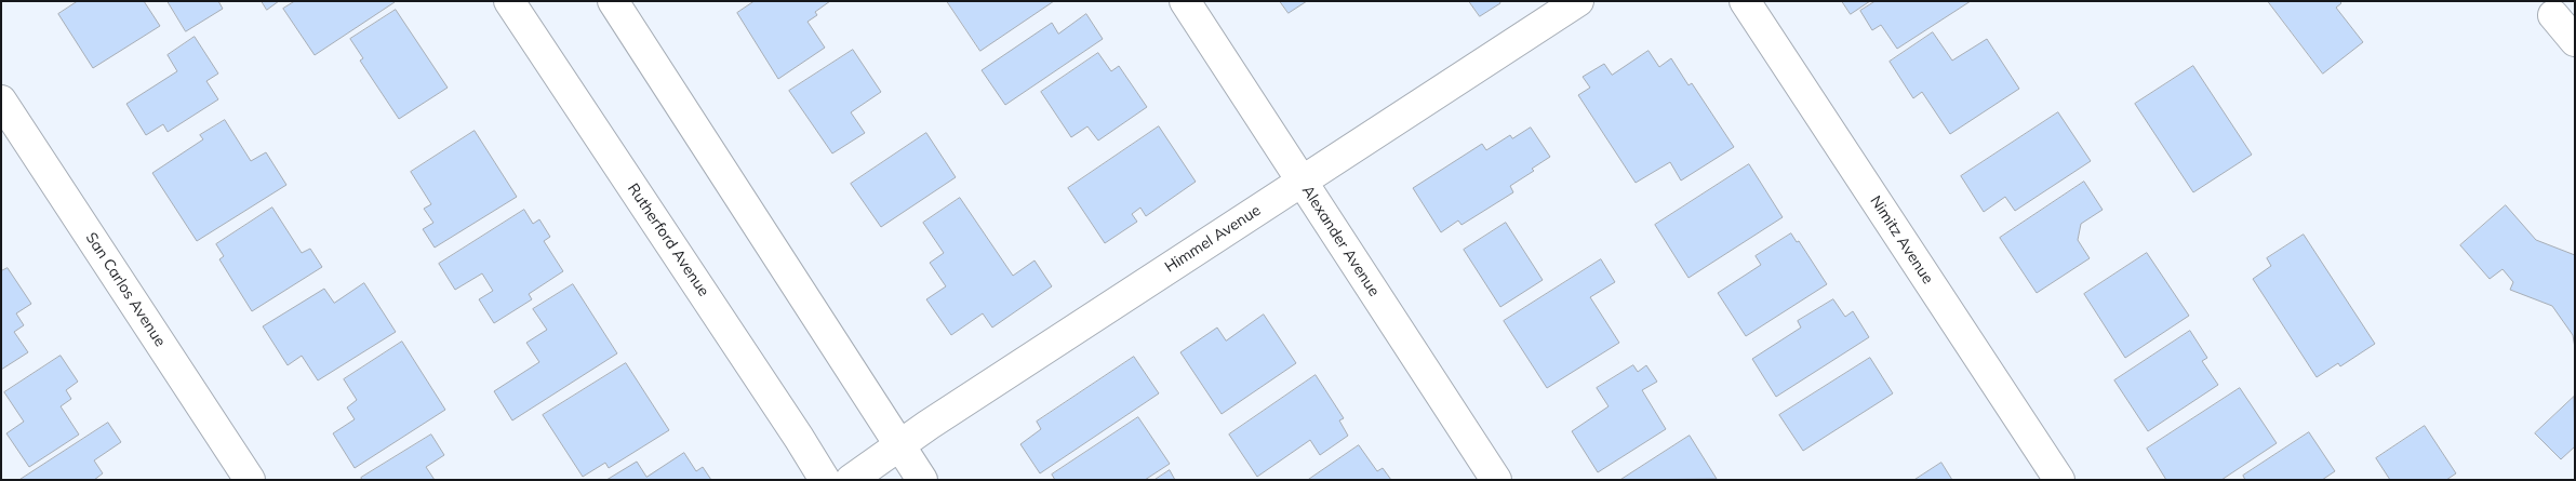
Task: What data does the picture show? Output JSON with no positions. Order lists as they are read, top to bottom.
{
  "streets": {
    "street": [
      "Himmel Avenue",
      "Rutherford Avenue",
      "Nimitz Avenue",
      "Alexander Avenue",
      "San Carlos Avenue"
    ]
  },
  "crossings": [
    ["Himmel Avenue", "Alexander Avenue"]
  ]
}
